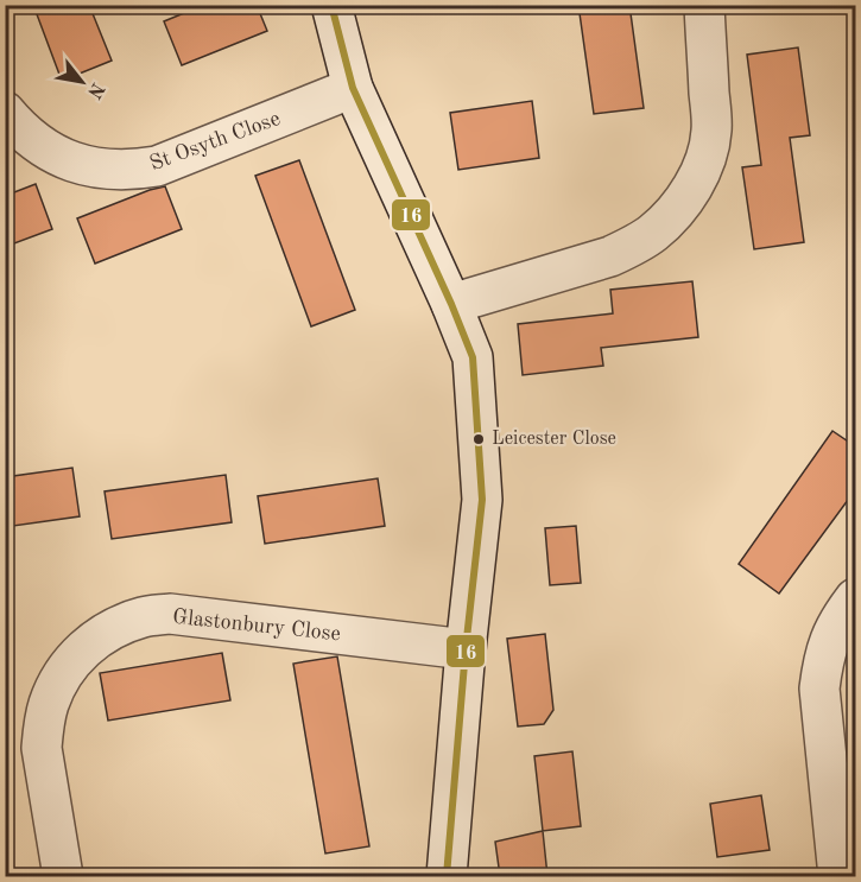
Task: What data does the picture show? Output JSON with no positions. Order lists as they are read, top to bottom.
{
  "streets": {
    "street": ["St Osyth Close", "Glastonbury Close"]
  },
  "places": ["Leicester Close"],
  "lines": ["transit line 16"],
  "north": "bottom right"
}
